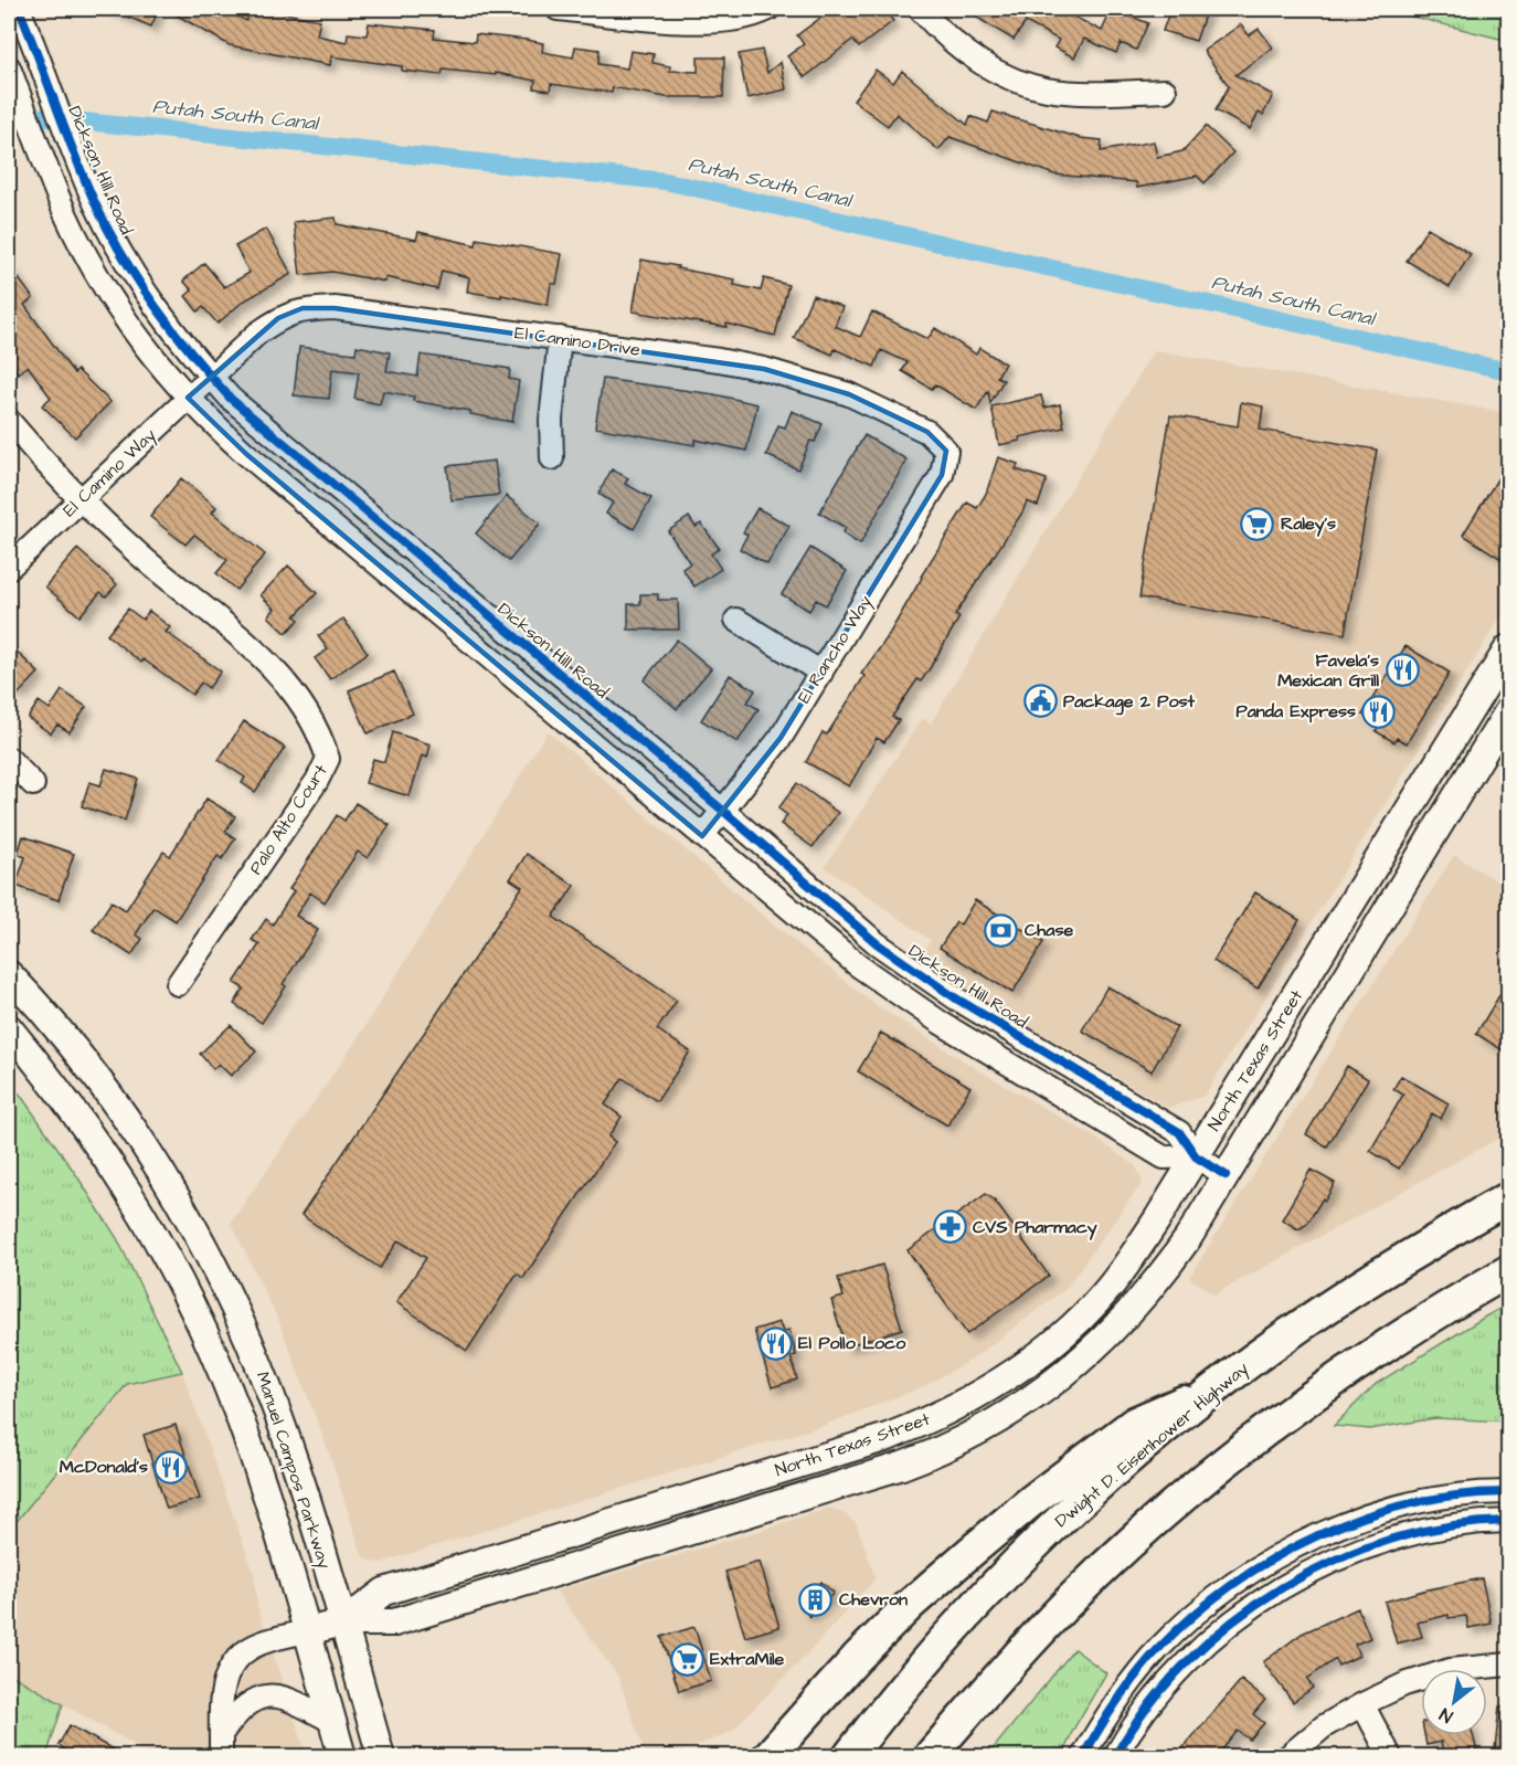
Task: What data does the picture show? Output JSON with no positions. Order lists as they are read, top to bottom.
{
  "streets": {
    "highway": ["Dwight D. Eisenhower Highway"],
    "main road": ["North Texas Street", "Manuel Campos Parkway"],
    "street": [
      "Dickson Hill Road",
      "El Camino Drive",
      "El Camino Way",
      "El Rancho Way",
      "Palo Alto Court"
    ]
  },
  "crossings": [
    ["Dickson Hill Road", "El Camino Drive"],
    ["Dickson Hill Road", "El Camino Way"],
    ["Dickson Hill Road", "El Rancho Way"],
    ["Dickson Hill Road", "North Texas Street"],
    ["El Camino Drive", "El Camino Way"],
    ["El Camino Drive", "El Rancho Way"],
    ["El Camino Way", "Palo Alto Court"],
    ["North Texas Street", "Manuel Campos Parkway"]
  ],
  "water": ["Putah South Canal"],
  "places": {
    "supermarket": ["Raley's", "ExtraMile"],
    "restaurant": [
      "Favela's Mexican Grill",
      "Panda Express",
      "El Pollo Loco",
      "McDonald's"
    ],
    "public building": ["Package 2 Post"],
    "bank": ["Chase"],
    "pharmacy": ["CVS Pharmacy"],
    "building": ["Chevron"]
  },
  "north": "bottom left"
}
